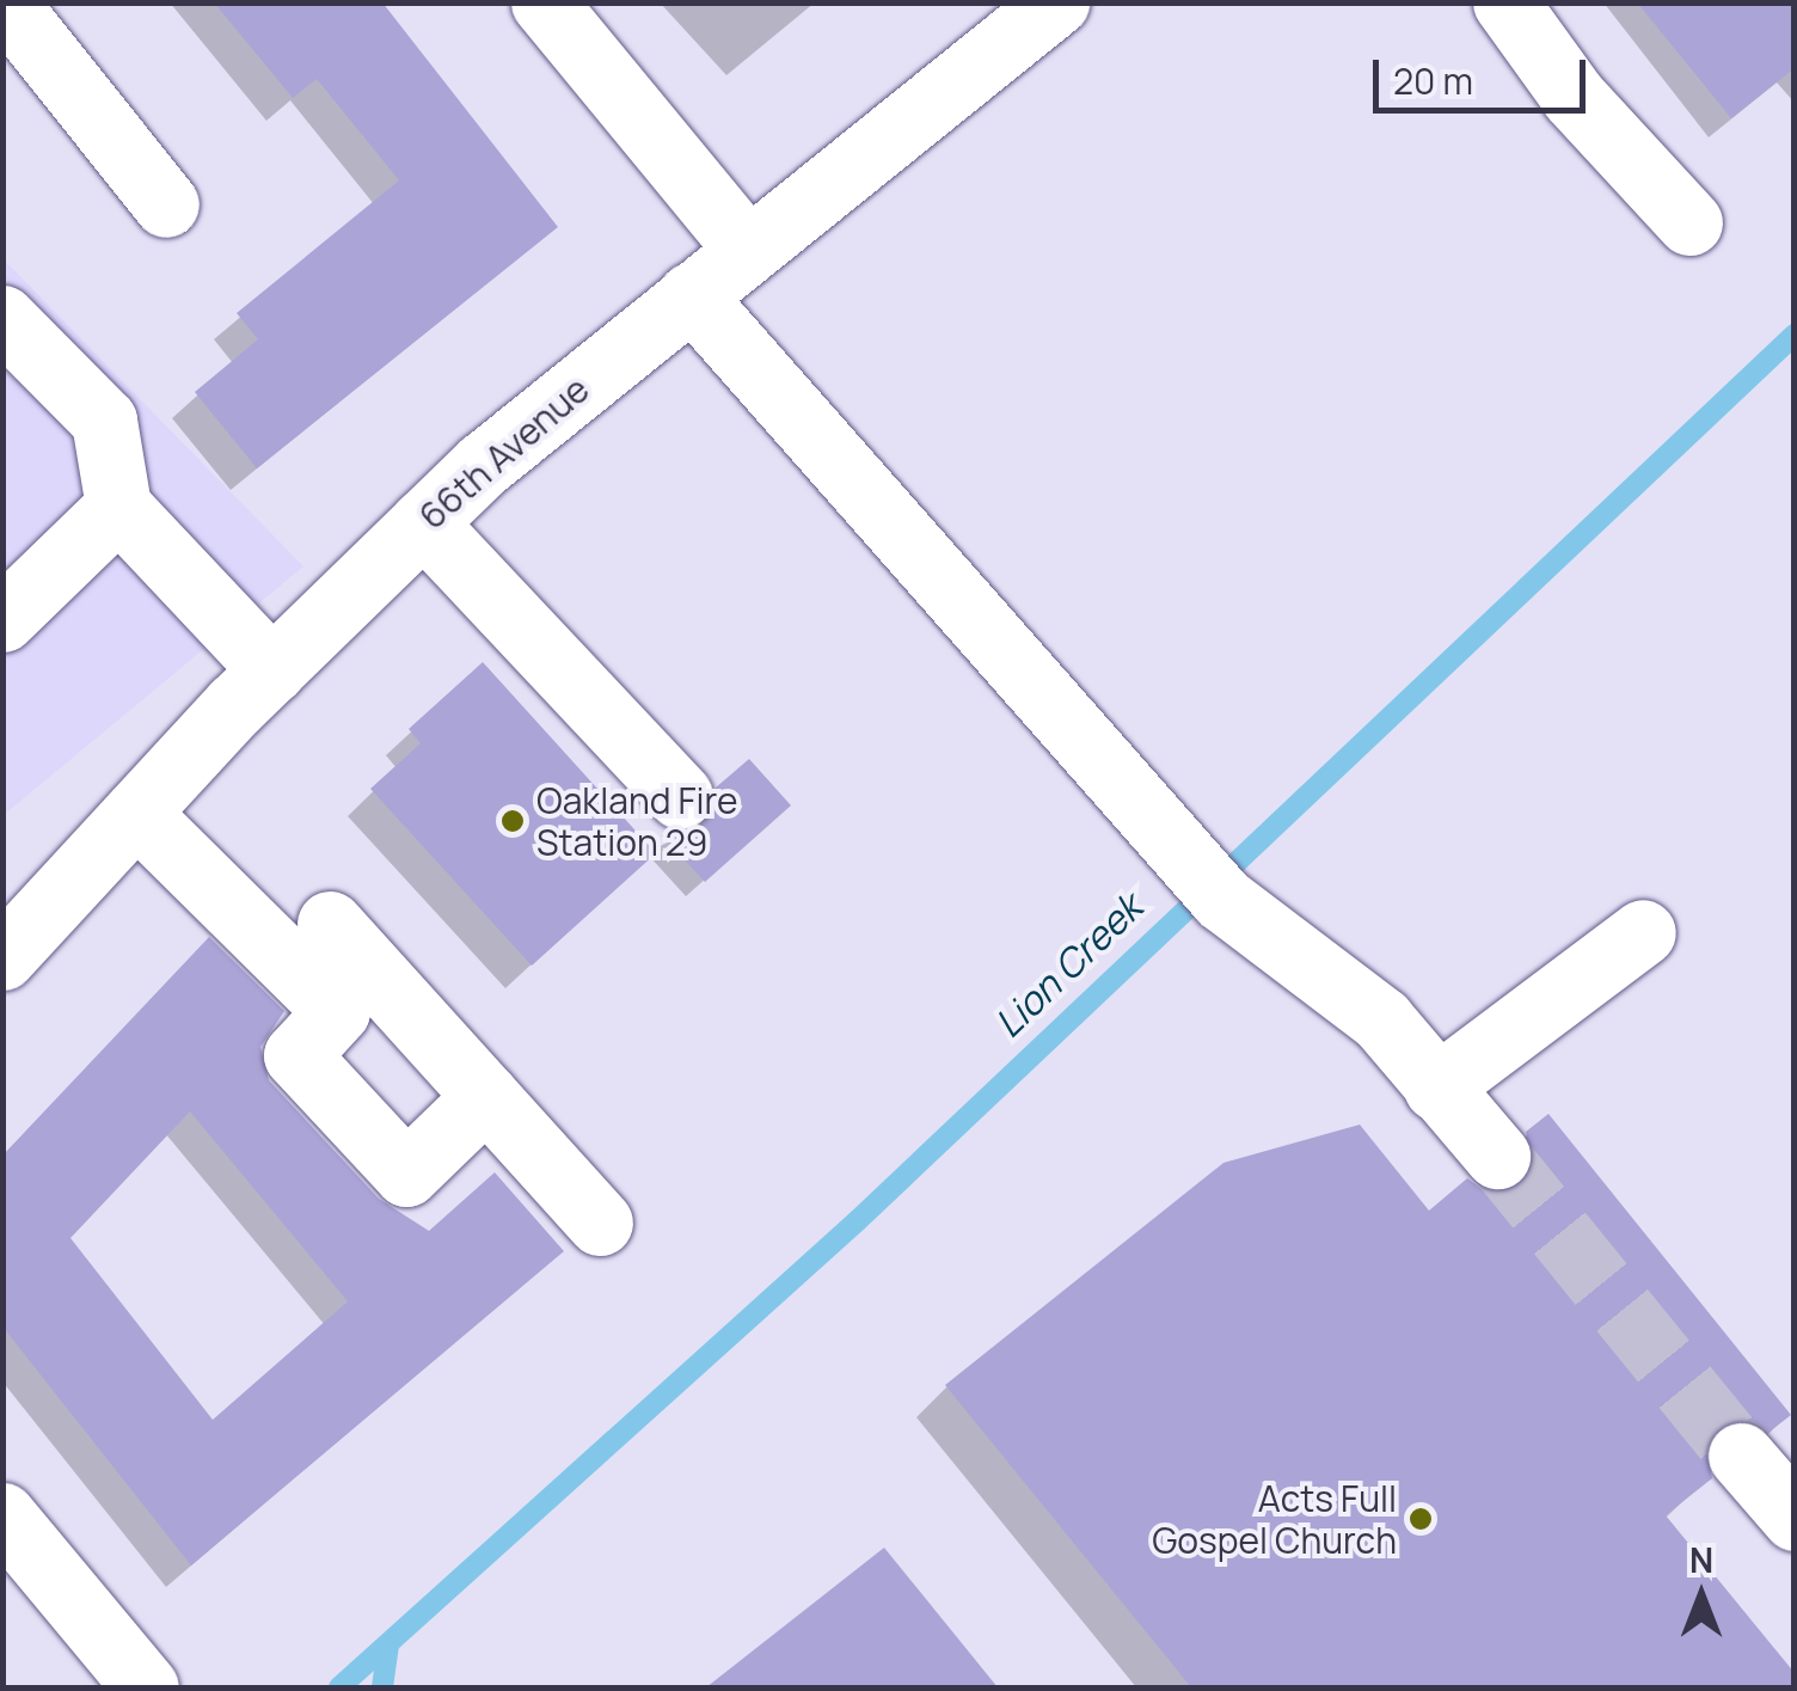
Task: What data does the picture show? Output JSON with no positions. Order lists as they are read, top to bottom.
{
  "streets": {
    "street": ["66th Avenue"]
  },
  "water": ["Lion Creek"],
  "places": ["Oakland Fire Station 29", "Acts Full Gospel Church"],
  "scale_bar": "20 m",
  "north": "top"
}
